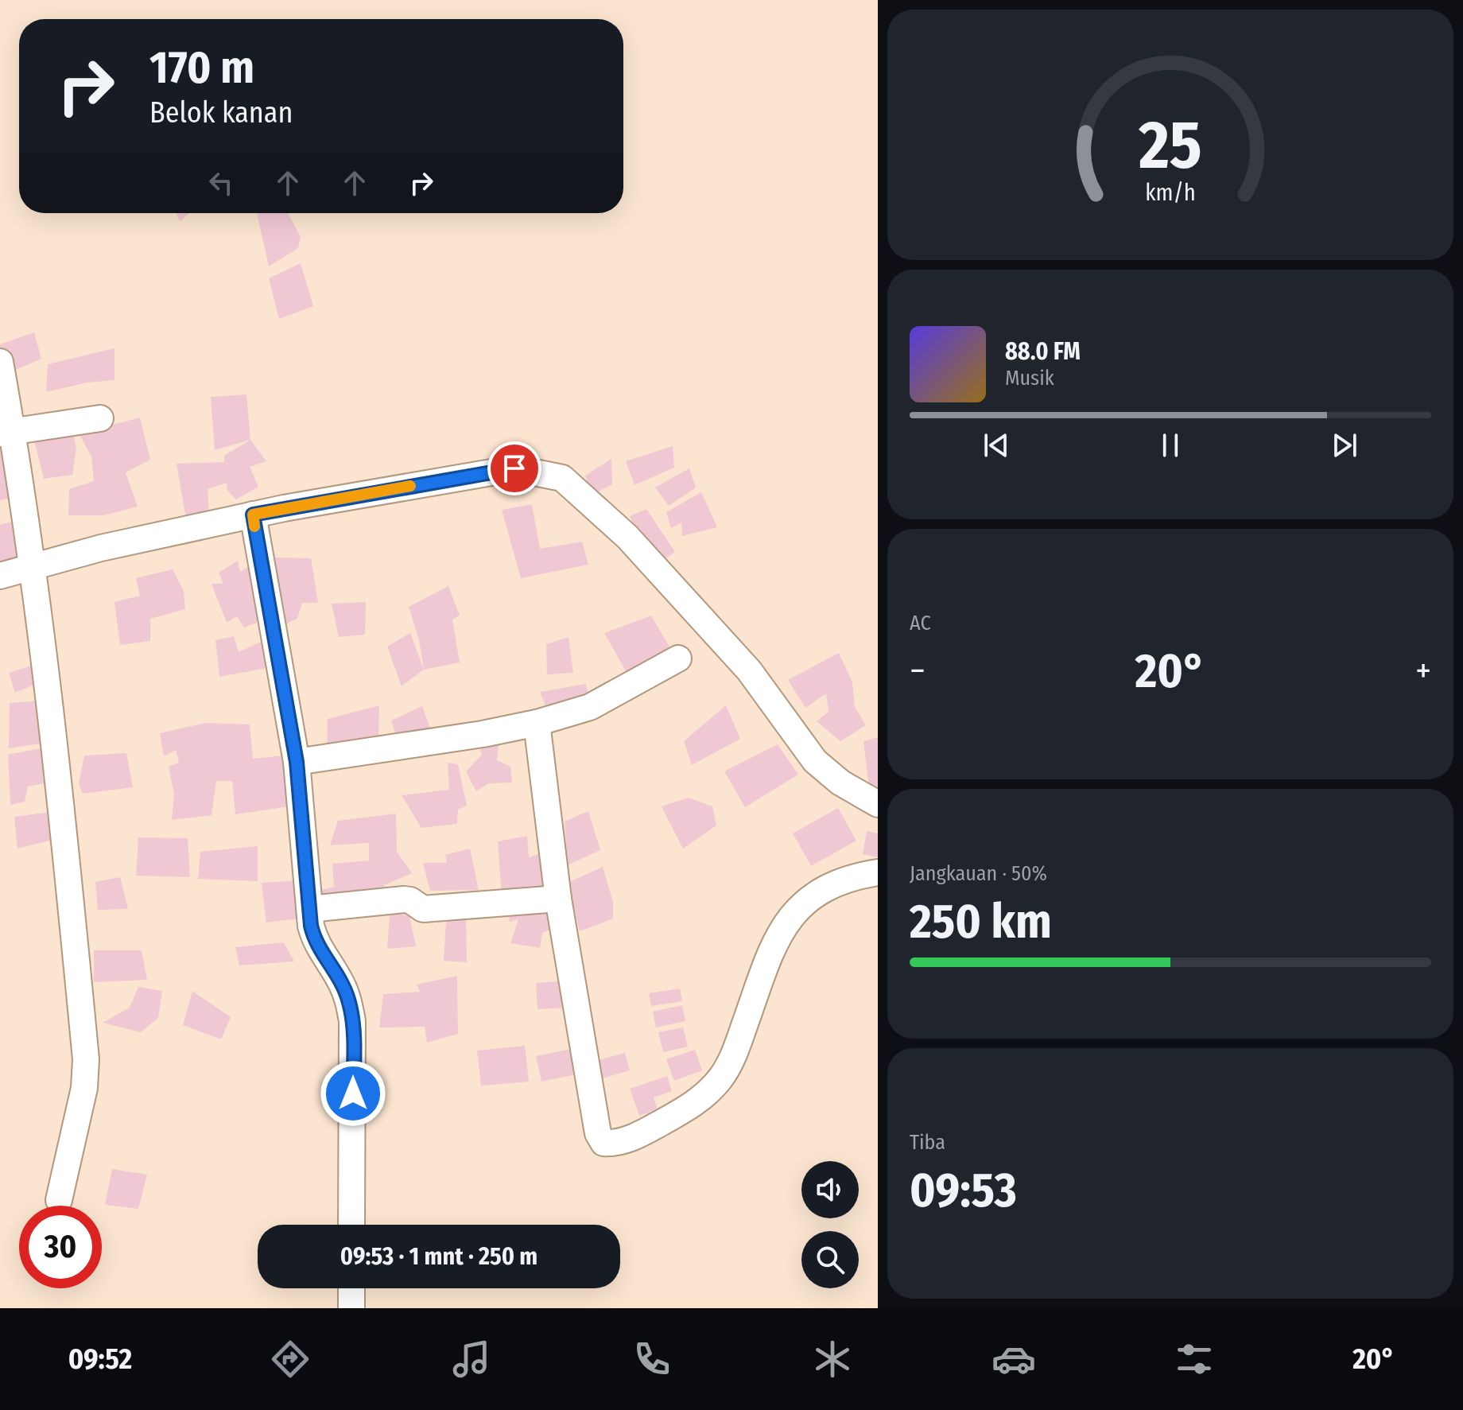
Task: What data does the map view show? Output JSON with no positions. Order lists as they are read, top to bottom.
{
  "page": {
    "turn": ["170 m", "Belok kanan"],
    "song": ["88.0 FM", "Musik"],
    "tile": [
      "AC",
      ["Jangkauan · 50%", "250 km"],
      ["Tiba", "09:53"]
    ],
    "heat": ["−", "20°", "+"],
    "limit": "30",
    "trip": "09:53 · 1 mnt · 250 m",
    "tabs": ["09:52", "20°"],
    "gauge": ["25", "km/h"]
  }
}
